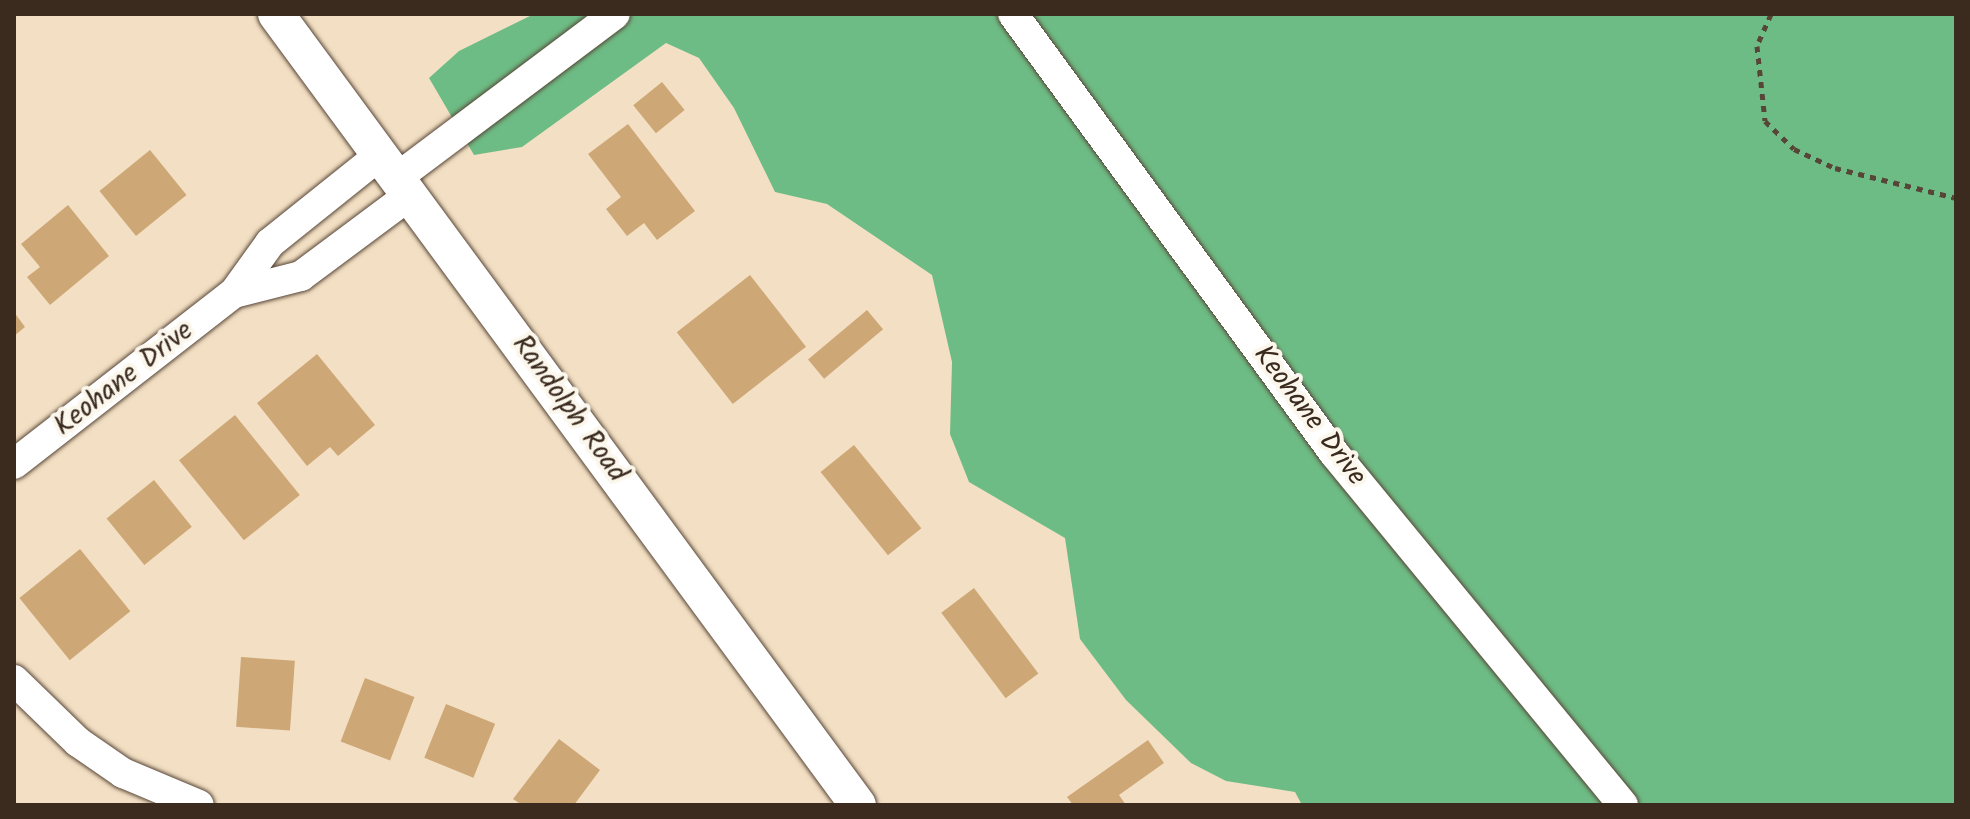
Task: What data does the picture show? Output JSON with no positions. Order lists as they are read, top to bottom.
{
  "streets": {
    "street": ["Keohane Drive", "Randolph Road"]
  },
  "crossings": [
    ["Keohane Drive", "Randolph Road"]
  ]
}
